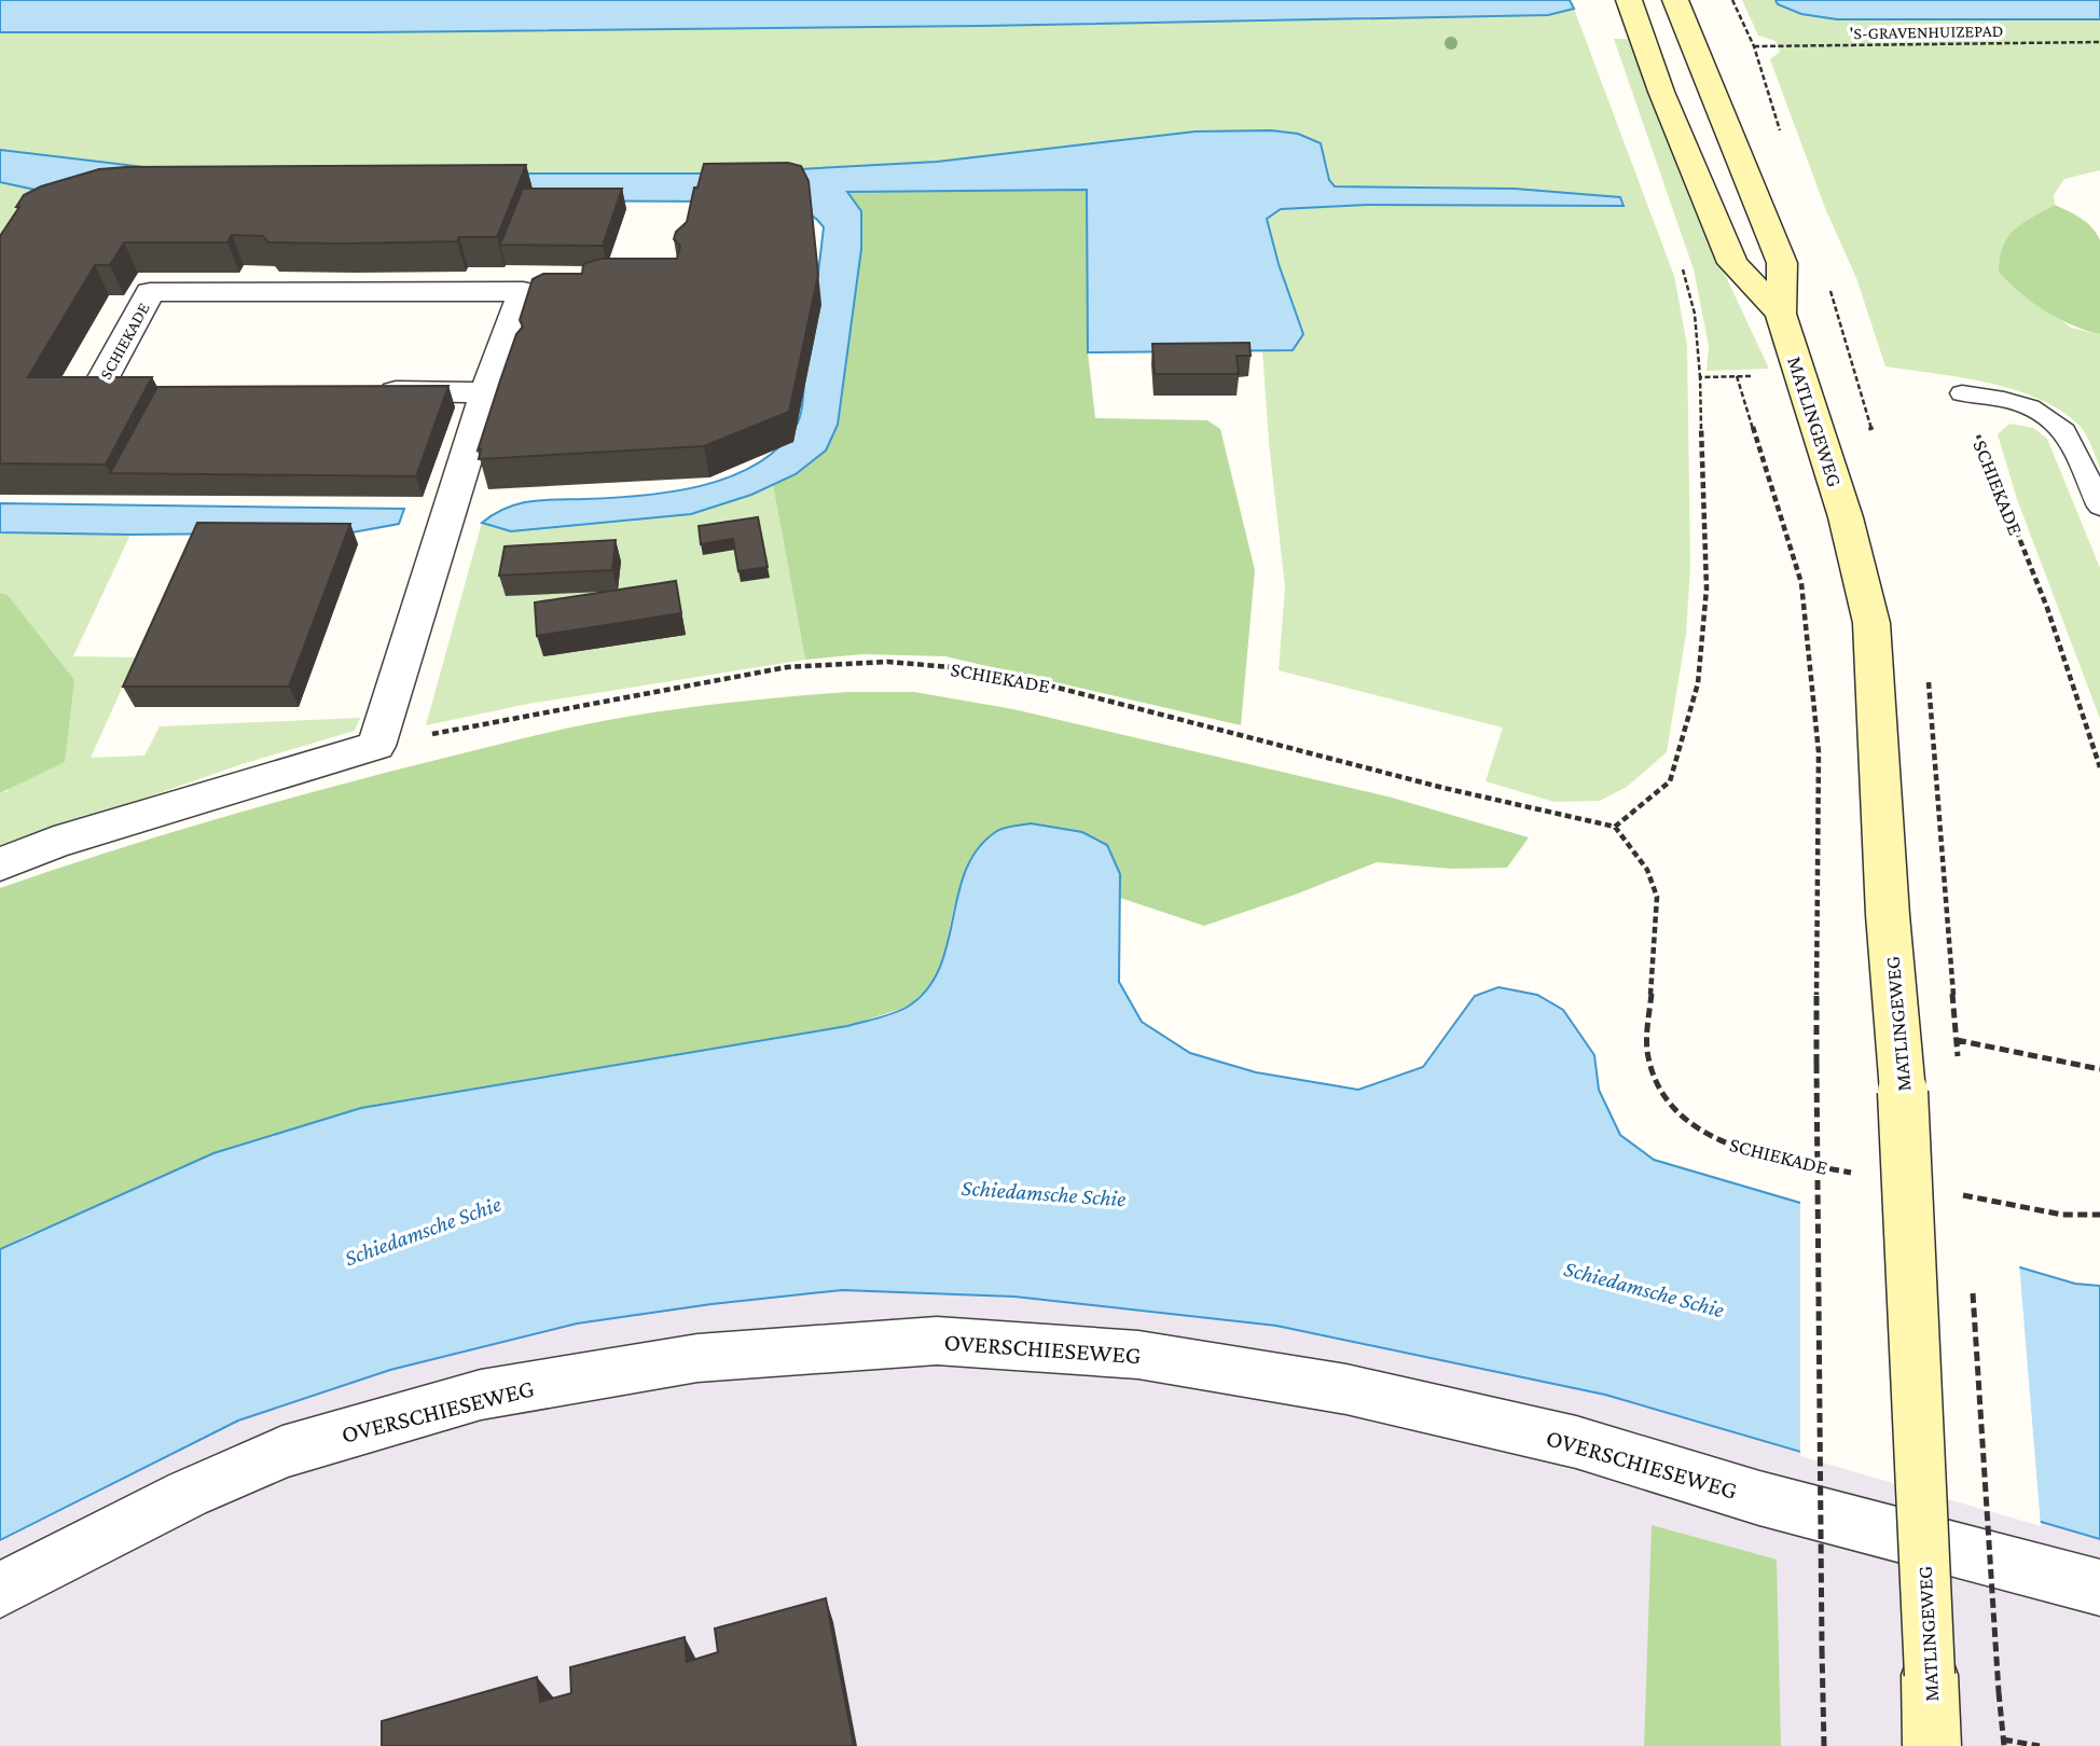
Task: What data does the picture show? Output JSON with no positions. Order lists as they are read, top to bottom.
{
  "streets": {
    "main road": ["MATLINGEWEG"],
    "street": ["SCHIEKADE", "OVERSCHIESEWEG"],
    "path": ["'S-GRAVENHUIZEPAD"]
  },
  "water": ["Schiedamsche Schie"]
}
